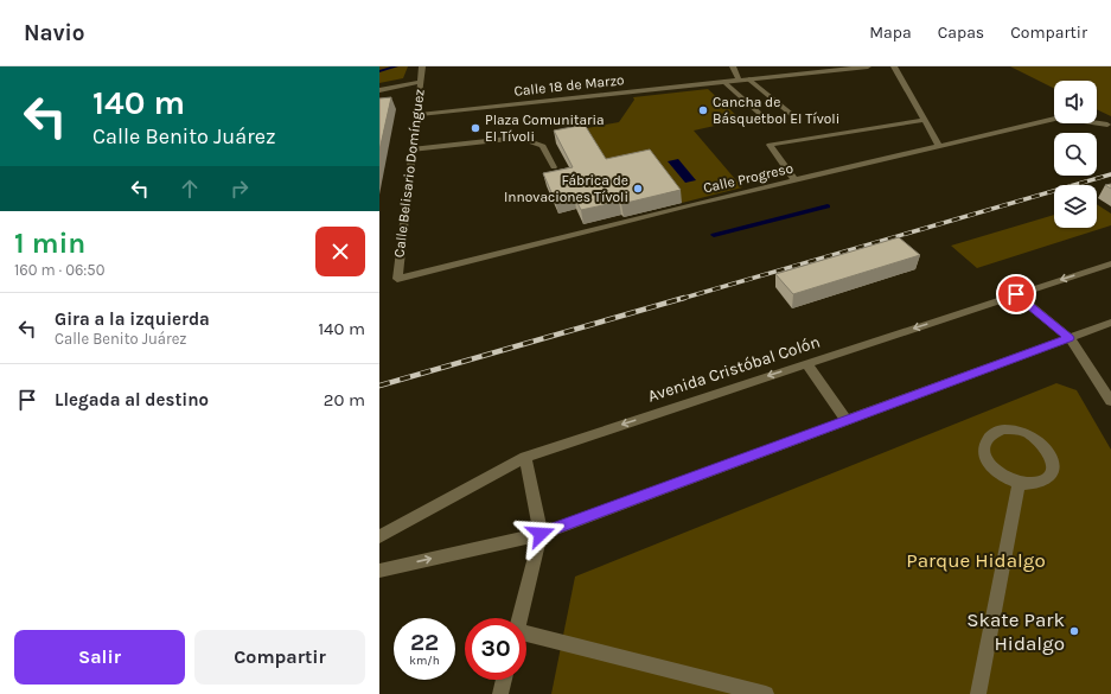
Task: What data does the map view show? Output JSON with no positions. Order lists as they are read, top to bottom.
{
  "streets": {
    "street": [
      "Calle 18 de Marzo",
      "Calle Belisario Domínguez",
      "Calle Progreso",
      "Avenida Cristóbal Colón"
    ]
  },
  "crossings": [
    ["Calle 18 de Marzo", "Calle Belisario Domínguez"],
    ["Calle Belisario Domínguez", "Calle Progreso"]
  ],
  "parks": ["Parque Hidalgo"],
  "places": [
    "Cancha de Básquetbol El Tívoli",
    "Plaza Comunitaria El Tívoli",
    "Fábrica de Innovaciones Tívoli",
    "Skate Park Hidalgo"
  ],
  "page": {
    "header": "Navio",
    "nav": ["Mapa", "Capas", "Compartir"],
    "turn": ["140 m", "Calle Benito Juárez"],
    "heading": ["1 min", "160 m · 06:50"],
    "list": [
      {
        "name": "Gira a la izquierda",
        "note": "Calle Benito Juárez",
        "value": "140 m"
      },
      {
        "name": "Llegada al destino",
        "value": "20 m"
      }
    ],
    "speed": "22 km/h",
    "limit": "30",
    "buttons": ["Salir", "Compartir"]
  }
}
